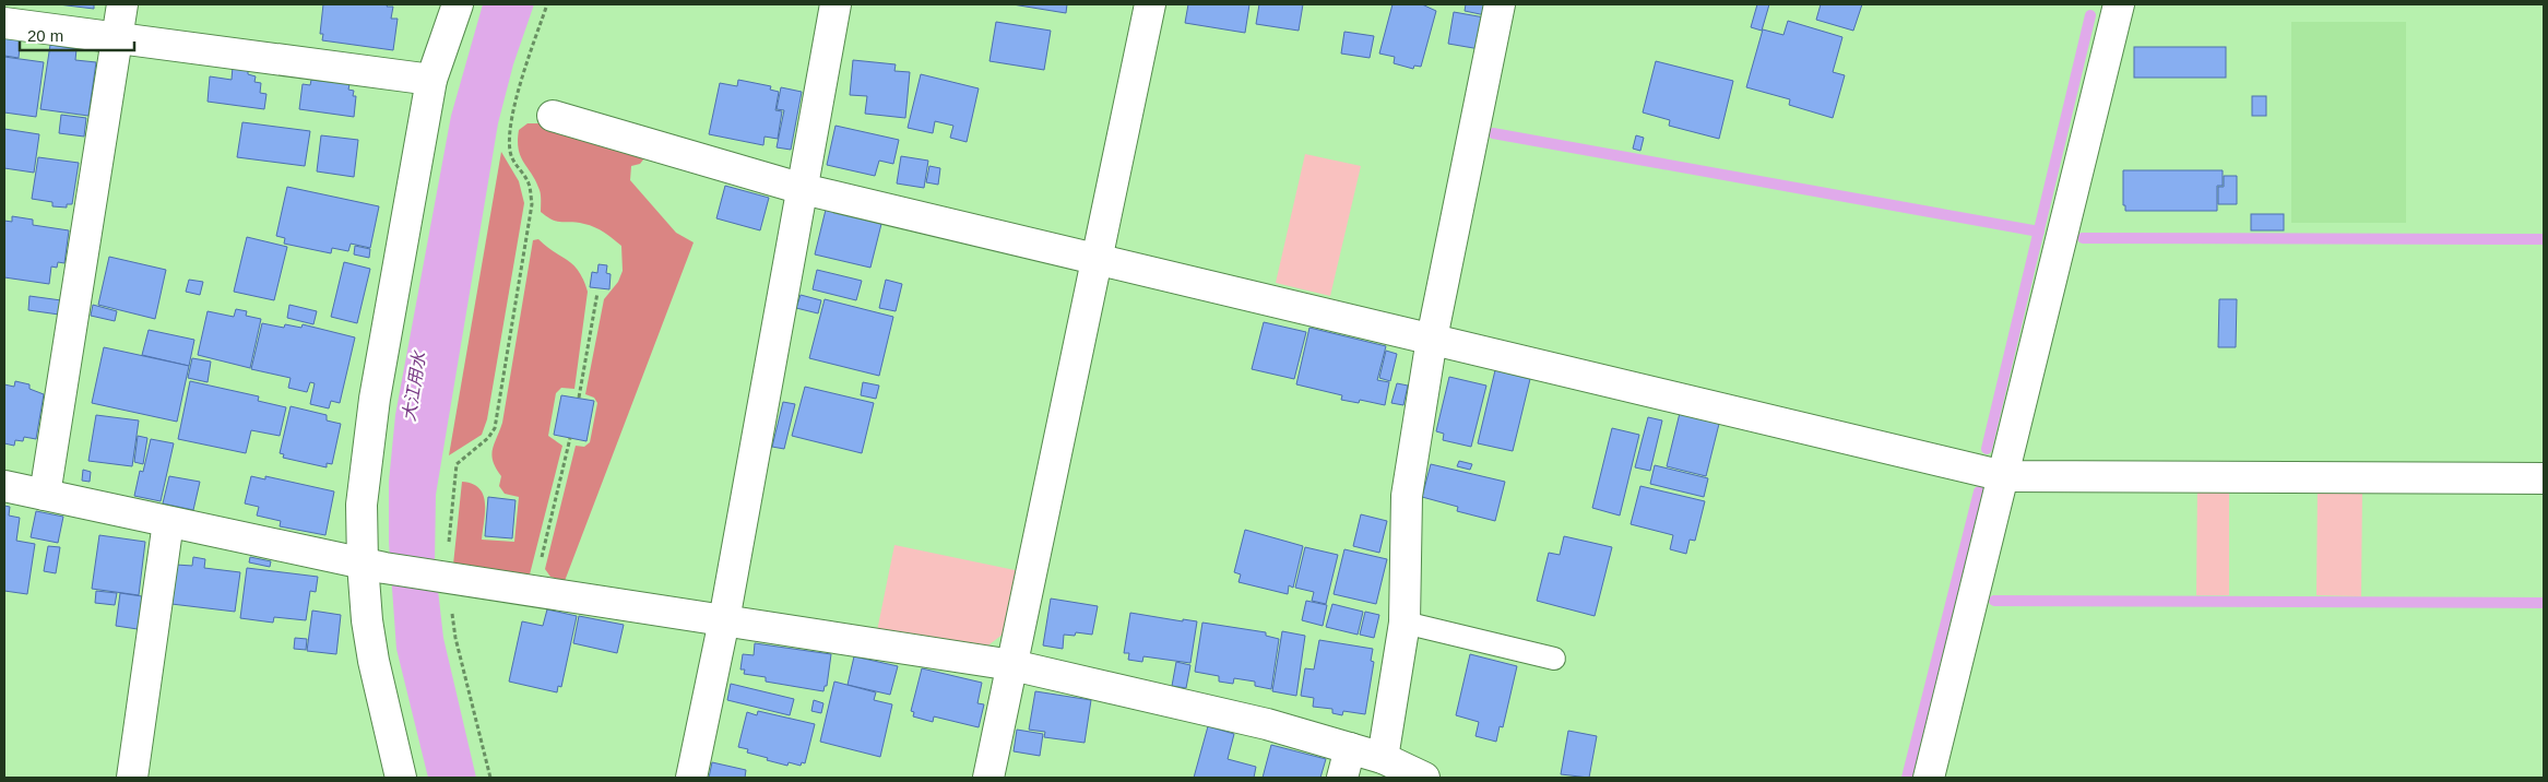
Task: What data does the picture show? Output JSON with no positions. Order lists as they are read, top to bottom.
{
  "water": ["大江用水"],
  "scale_bar": "20 m"
}
